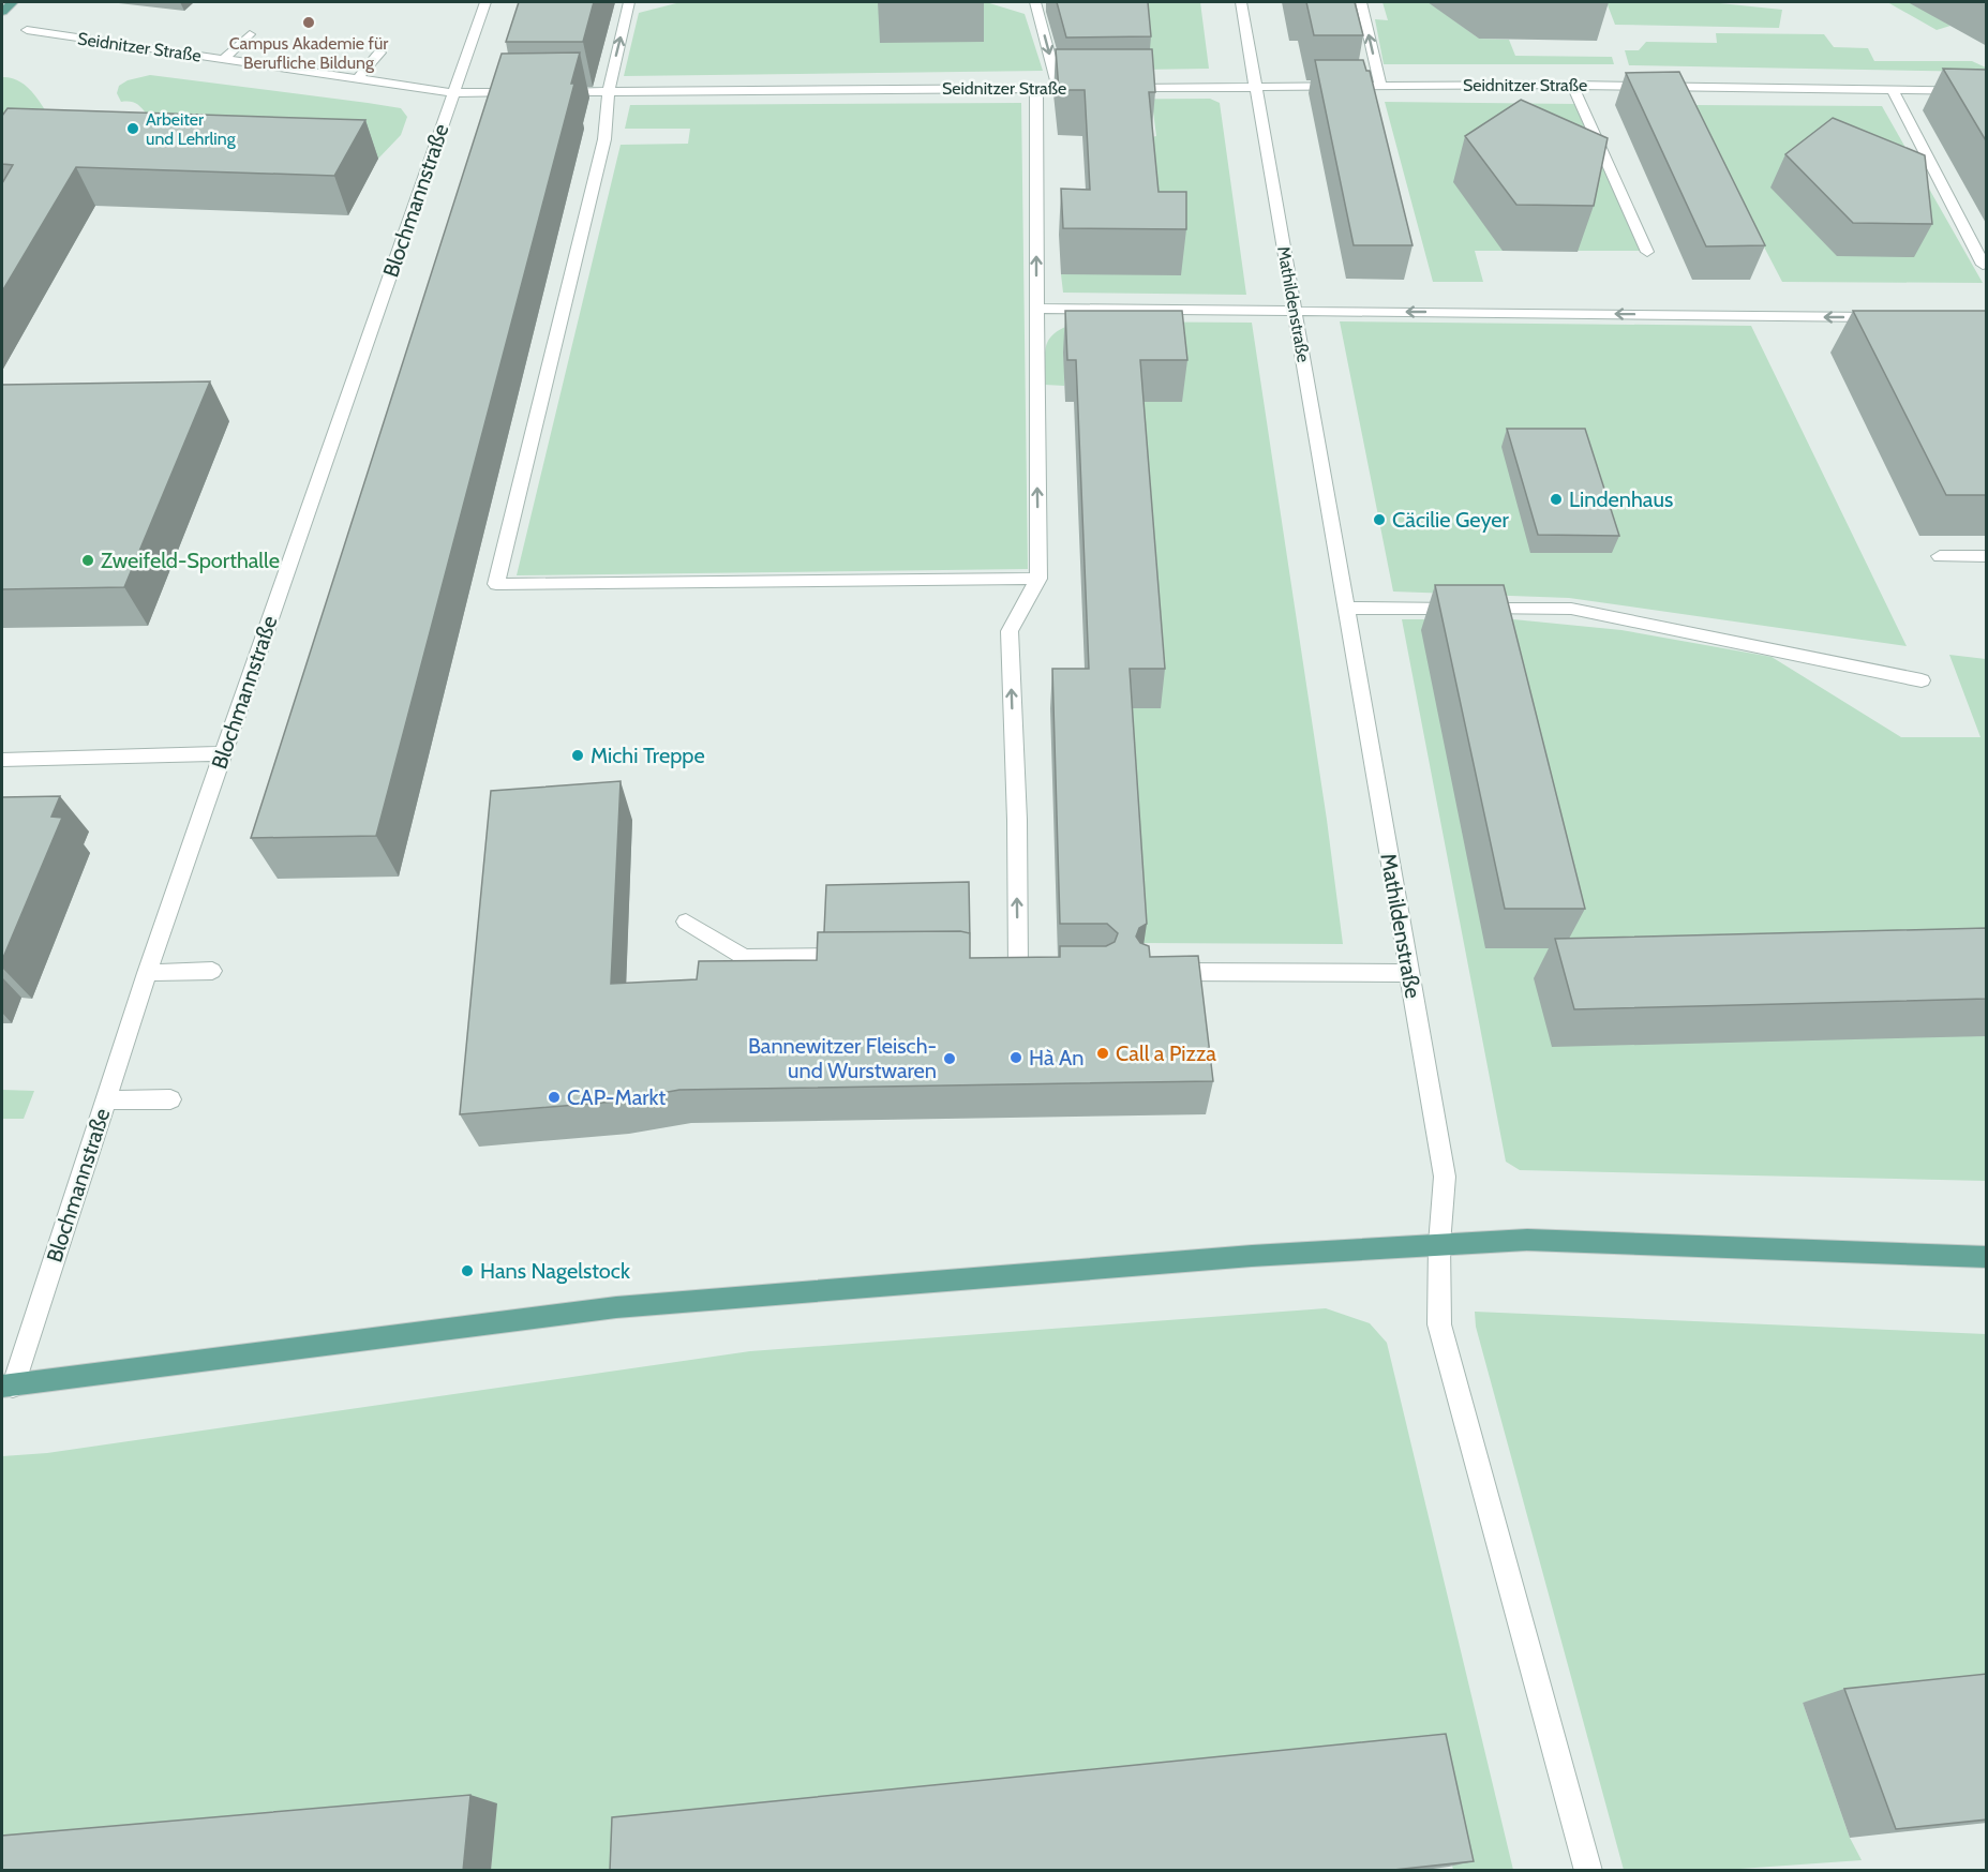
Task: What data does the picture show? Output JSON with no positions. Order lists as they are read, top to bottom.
{
  "streets": {
    "street": ["Seidnitzer Straße", "Blochmannstraße", "Mathildenstraße"]
  },
  "crossings": [
    ["Seidnitzer Straße", "Blochmannstraße"],
    ["Seidnitzer Straße", "Mathildenstraße"]
  ],
  "places": [
    "Campus Akademie für Berufliche Bildung",
    "Arbeiter und Lehrling",
    "Lindenhaus",
    "Cäcilie Geyer",
    "Zweifeld-Sporthalle",
    "Michi Treppe",
    "Call a Pizza",
    "Hà An",
    "Bannewitzer Fleisch- und Wurstwaren",
    "CAP-Markt",
    "Hans Nagelstock"
  ]
}
